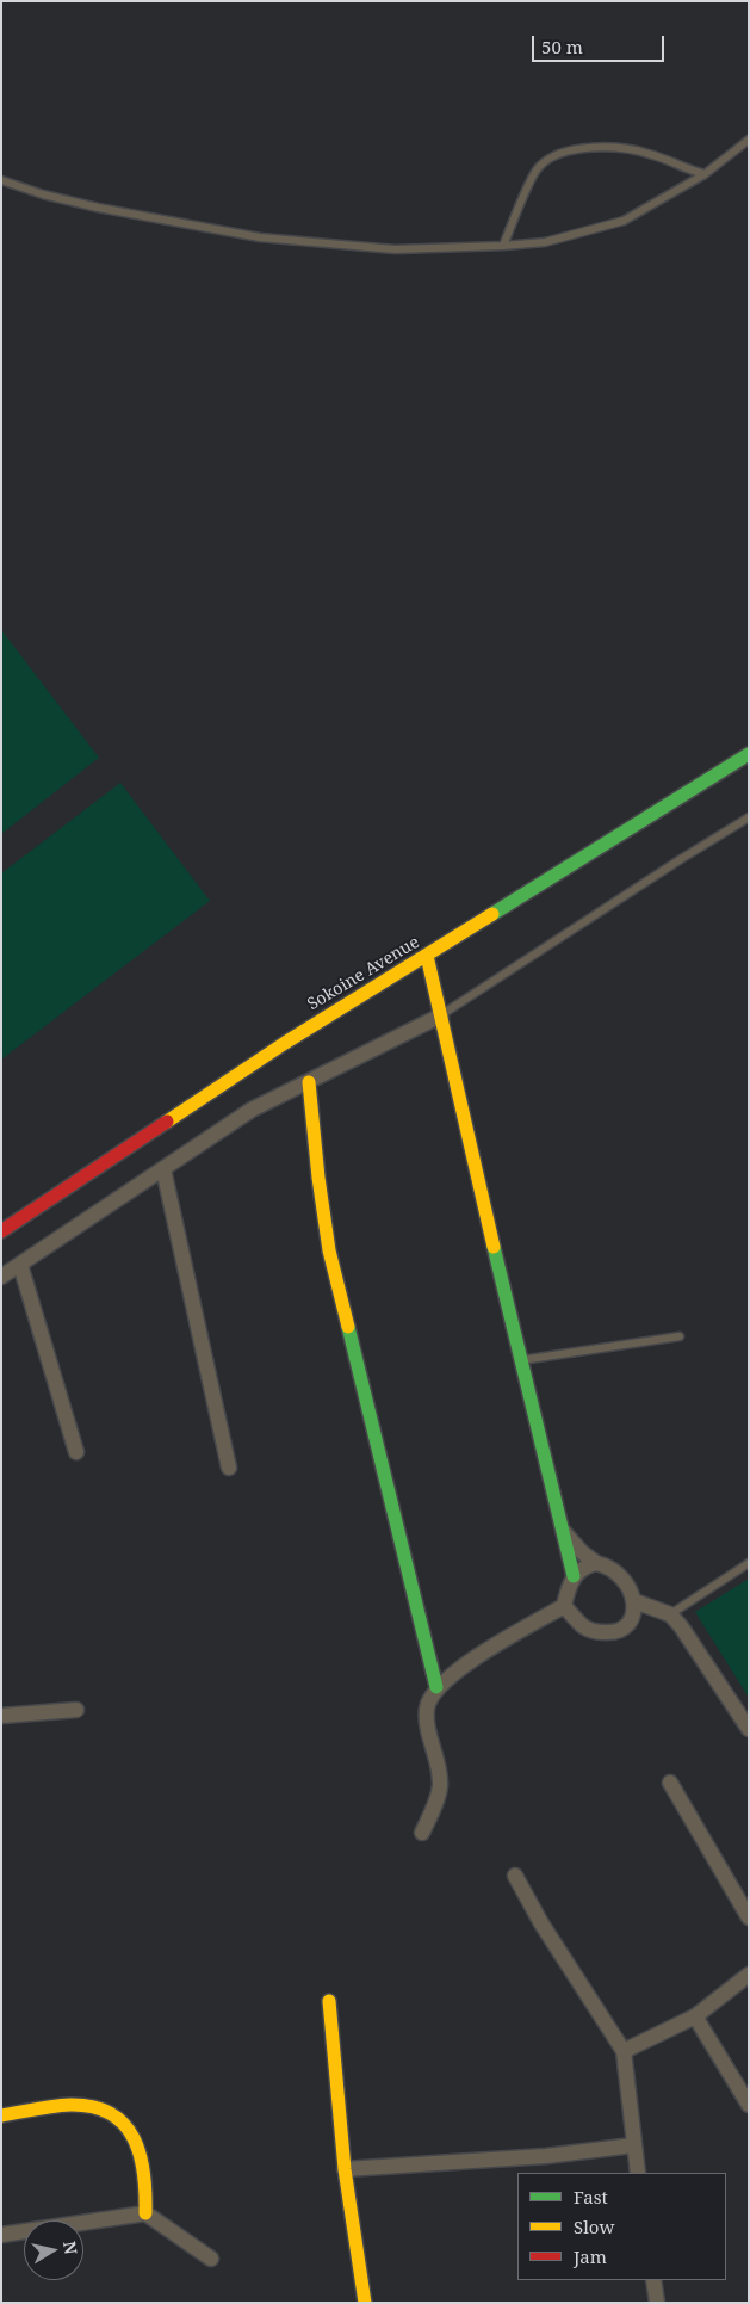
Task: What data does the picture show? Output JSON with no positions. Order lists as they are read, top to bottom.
{
  "streets": {
    "street": ["Sokoine Avenue"]
  },
  "legend": ["Fast", "Slow", "Jam"],
  "scale_bar": "50 m",
  "north": "right"
}
